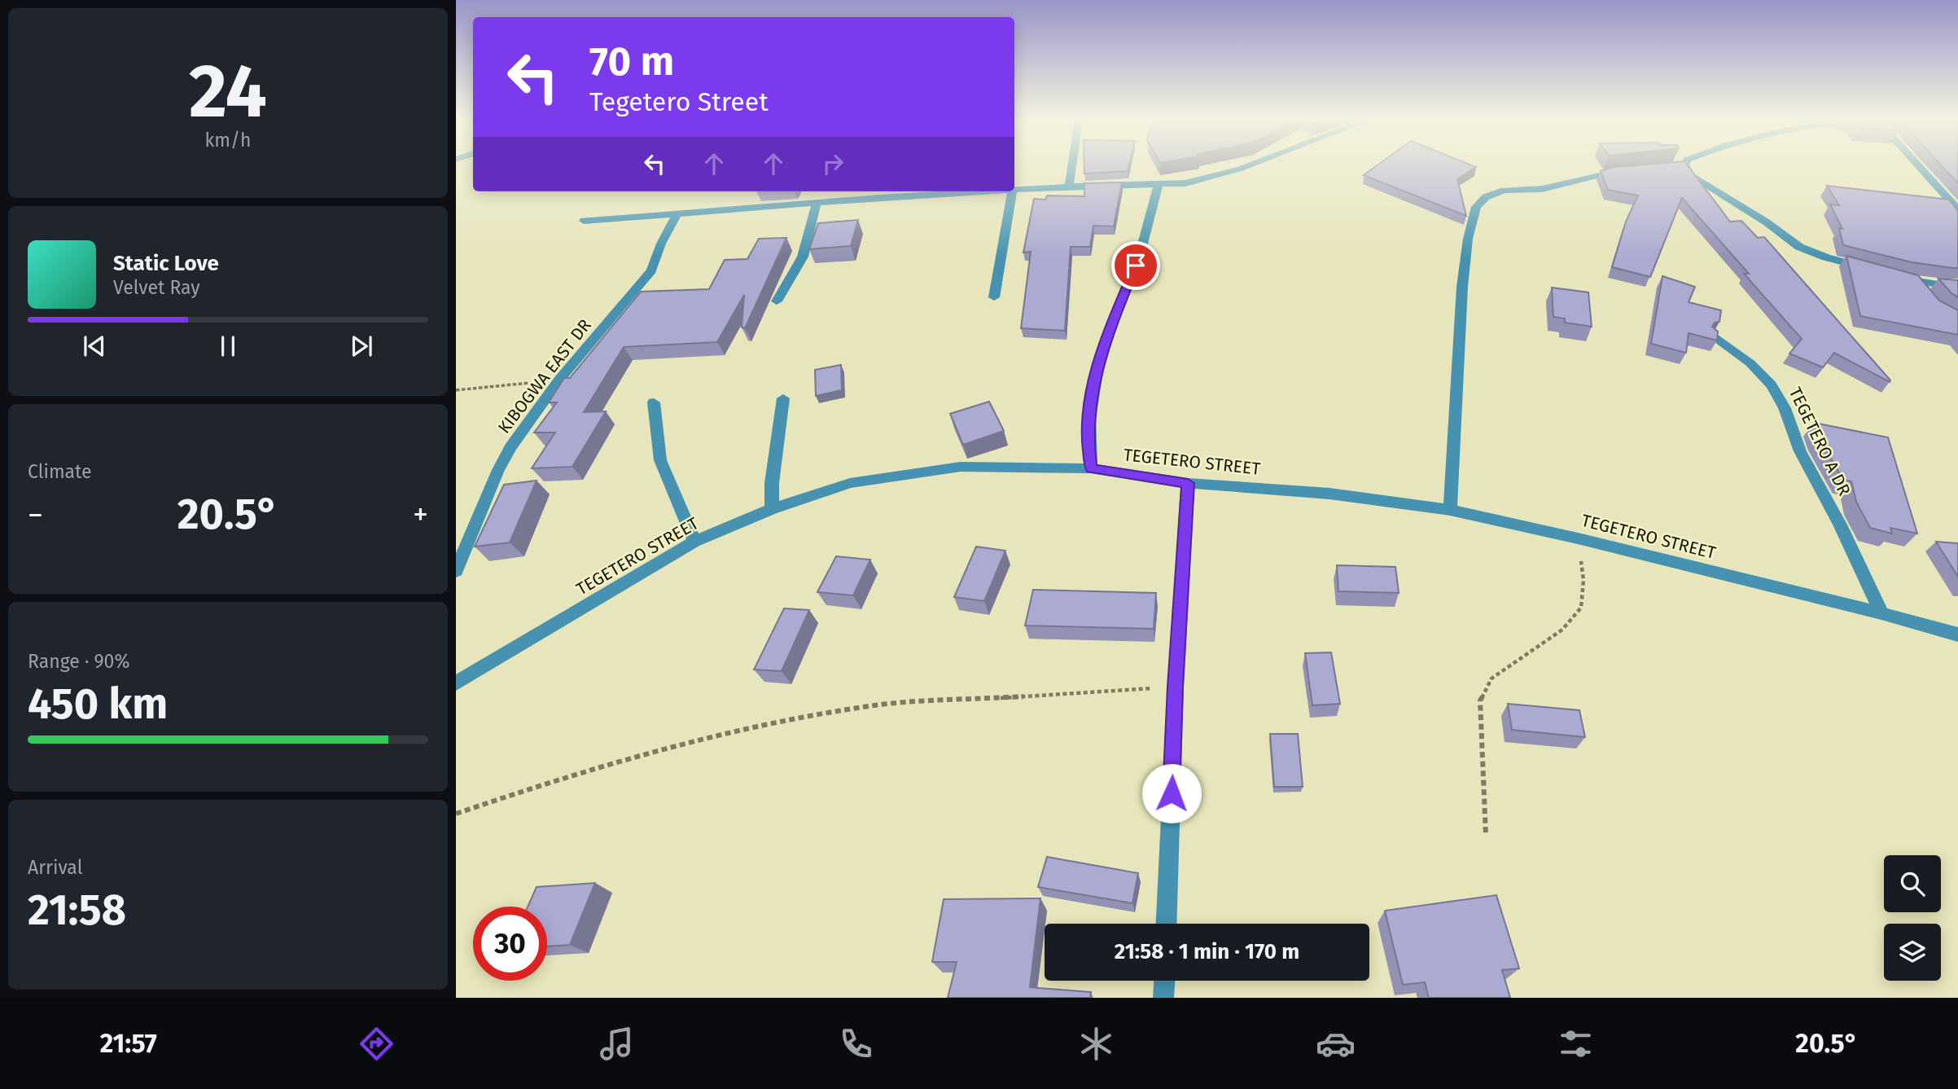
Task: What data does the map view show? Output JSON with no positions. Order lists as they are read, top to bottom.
{
  "streets": {
    "street": ["KIBOGWA EAST DR", "TEGETERO A DR", "TEGETERO STREET"]
  },
  "crossings": [
    ["TEGETERO A DR", "TEGETERO STREET"]
  ],
  "page": {
    "tile": [
      ["24", "km/h"],
      "Climate",
      ["Range · 90%", "450 km"],
      ["Arrival", "21:58"]
    ],
    "turn": ["70 m", "Tegetero Street"],
    "song": ["Static Love", "Velvet Ray"],
    "heat": ["−", "20.5°", "+"],
    "limit": "30",
    "trip": "21:58 · 1 min · 170 m",
    "tabs": ["21:57", "20.5°"]
  }
}
